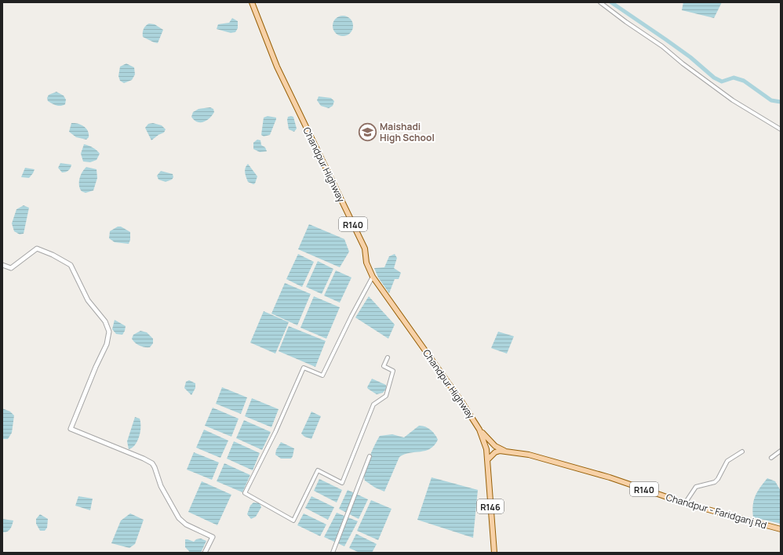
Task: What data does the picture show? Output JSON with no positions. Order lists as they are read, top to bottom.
{
  "streets": {
    "main road": [
      "Chandpur Highway",
      "R140",
      "R146",
      "Chandpur - Faridganj Rd"
    ]
  },
  "crossings": [
    ["Chandpur Highway", "R140"],
    ["R140", "R146"],
    ["R140", "Chandpur - Faridganj Rd"]
  ],
  "places": {
    "school or university": ["Maishadi High School"]
  }
}
